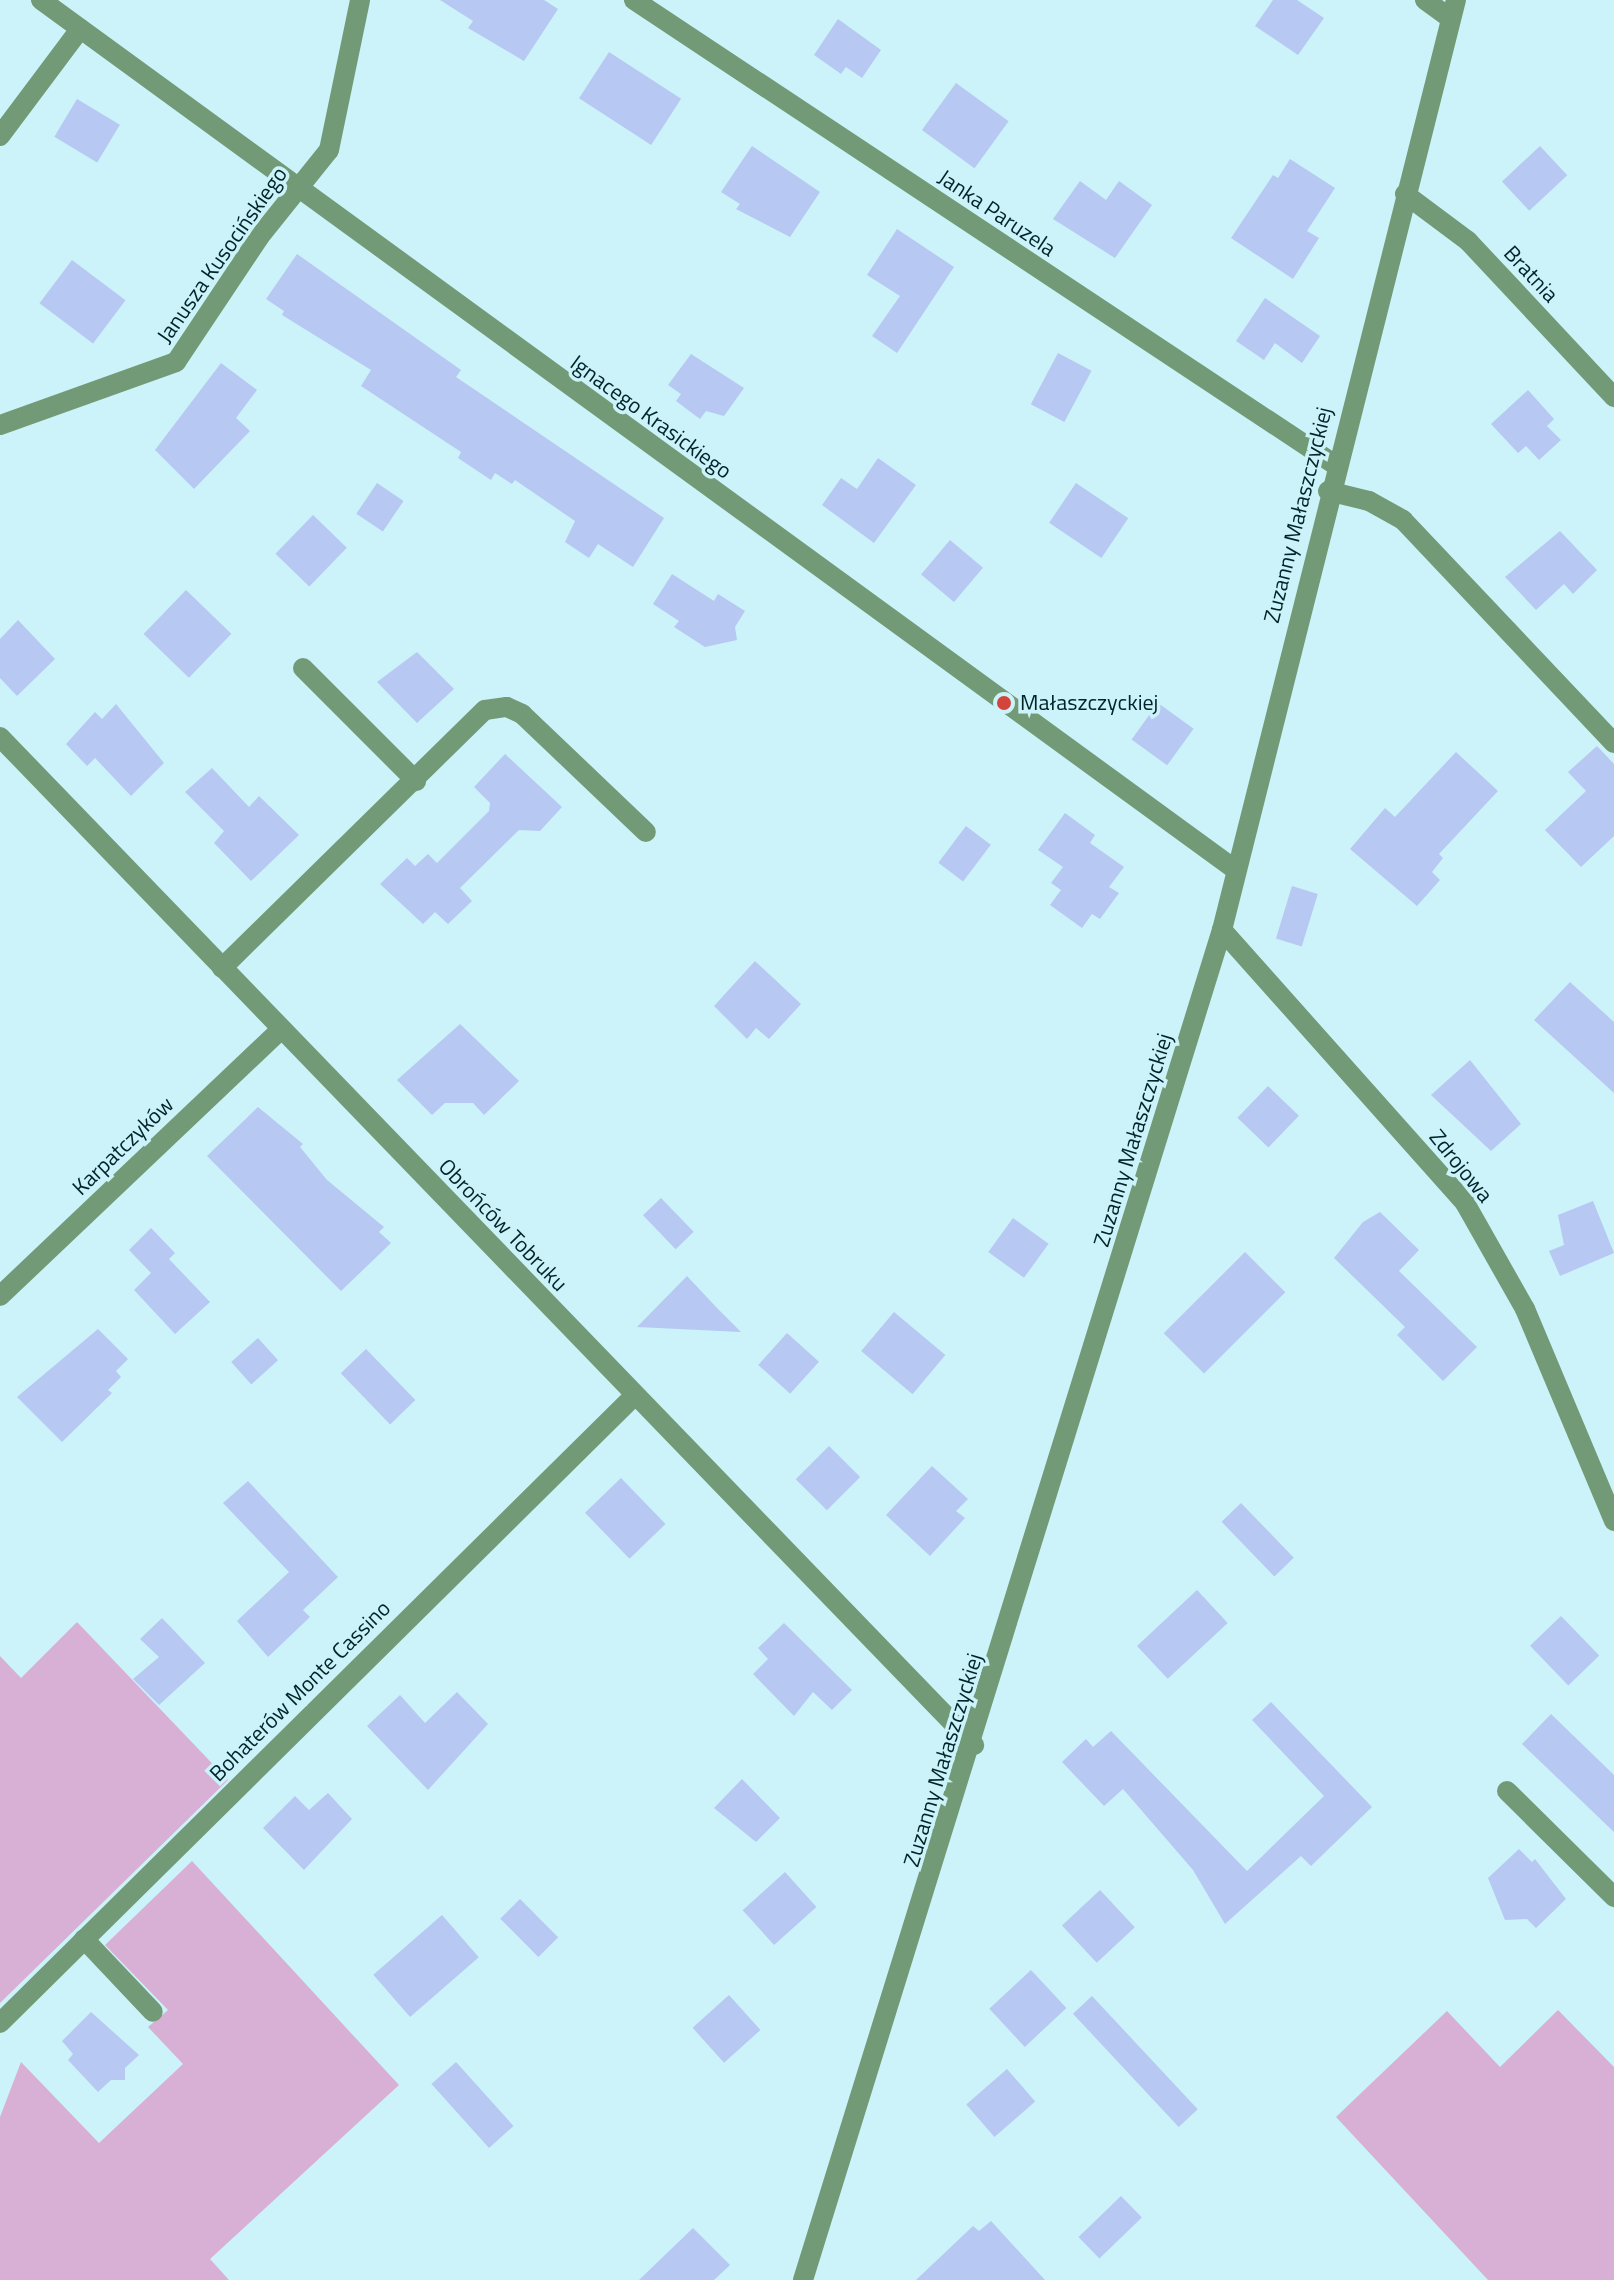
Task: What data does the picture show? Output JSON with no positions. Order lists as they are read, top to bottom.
{
  "streets": {
    "street": [
      "Janka Paruzela",
      "Janusza Kusocińskiego",
      "Bratnia",
      "Ignacego Krasickiego",
      "Zuzanny Małaszczyckiej",
      "Karpatczyków",
      "Zdrojowa",
      "Obrońców Tobruku",
      "Bohaterów Monte Cassino"
    ]
  },
  "crossings": [
    ["Janka Paruzela", "Zuzanny Małaszczyckiej"],
    ["Janusza Kusocińskiego", "Ignacego Krasickiego"],
    ["Bratnia", "Zuzanny Małaszczyckiej"],
    ["Ignacego Krasickiego", "Zuzanny Małaszczyckiej"],
    ["Zuzanny Małaszczyckiej", "Zdrojowa"],
    ["Zuzanny Małaszczyckiej", "Obrońców Tobruku"],
    ["Karpatczyków", "Obrońców Tobruku"],
    ["Obrońców Tobruku", "Bohaterów Monte Cassino"]
  ],
  "places": ["Małaszczyckiej"]
}
